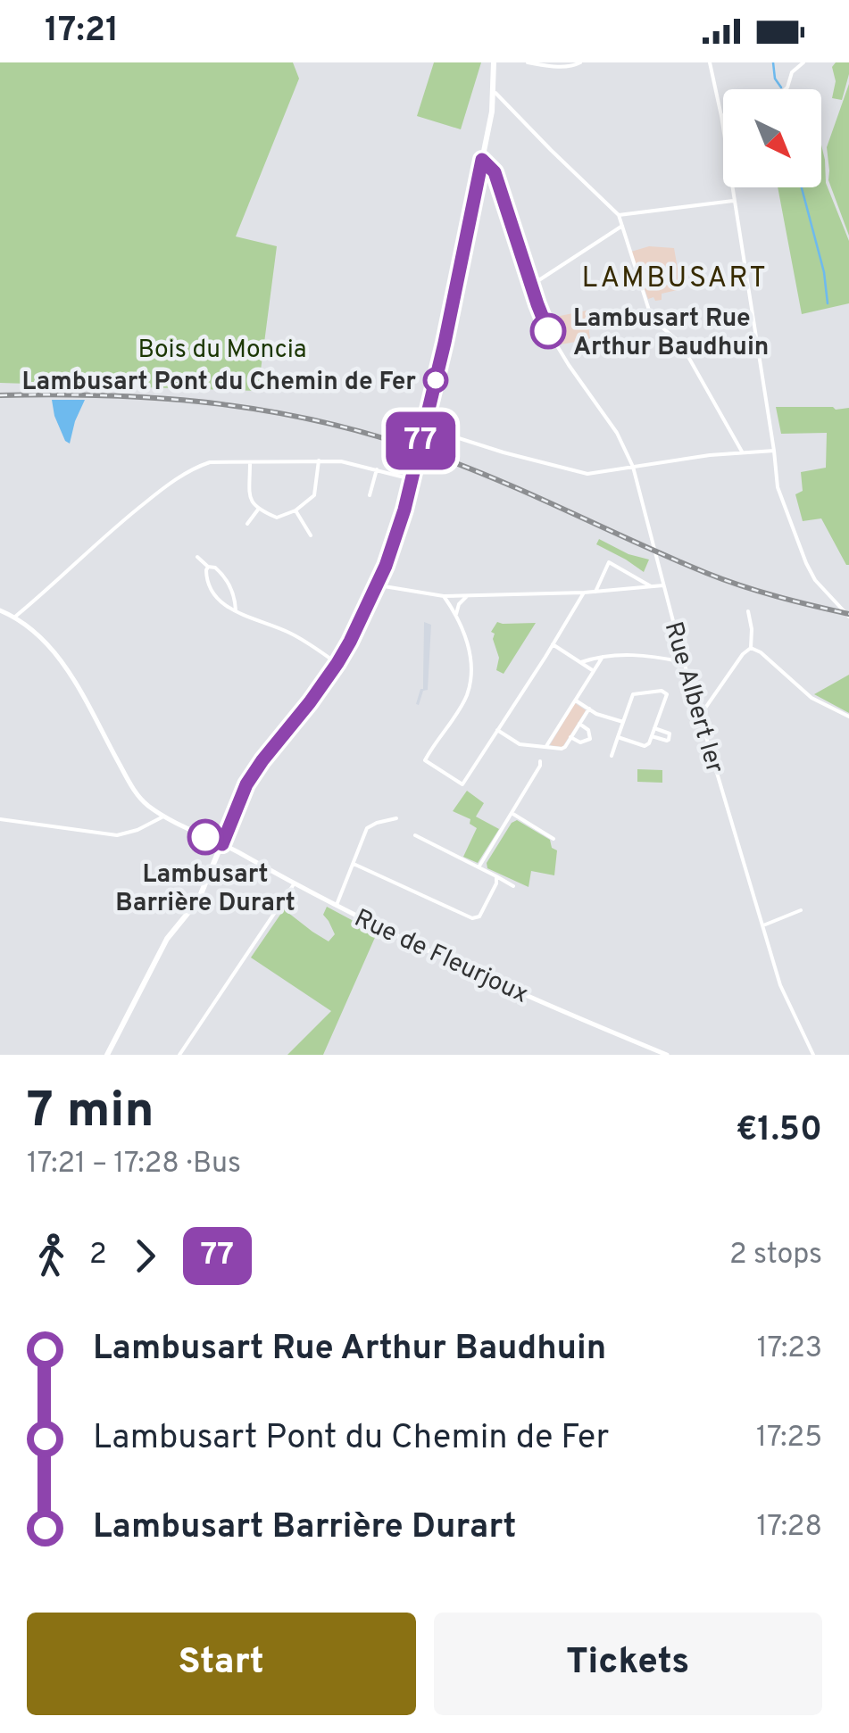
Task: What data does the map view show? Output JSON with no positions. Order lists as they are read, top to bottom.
{
  "streets": {
    "street": ["Rue Albert Ier", "Rue de Fleurjoux"]
  },
  "districts": ["LAMBUSART"],
  "parks": ["Bois du Moncia"],
  "places": ["Lambusart Rue Arthur Baudhuin", "Lambusart Pont du Chemin de Fer", "Lambusart Barrière Durart"],
  "lines": ["bus line 77"],
  "north": "bottom right",
  "page": {
    "status": "17:21",
    "on_map": "77",
    "heading": ["7 min", "17:21 – 17:28 · Bus", "€1.50"],
    "legs": ["2", "77", "2 stops"],
    "list": [
      {
        "name": "Lambusart Rue Arthur Baudhuin",
        "value": "17:23"
      },
      {
        "name": "Lambusart Pont du Chemin de Fer",
        "value": "17:25"
      },
      {
        "name": "Lambusart Barrière Durart",
        "value": "17:28"
      }
    ],
    "buttons": ["Start", "Tickets"]
  }
}
